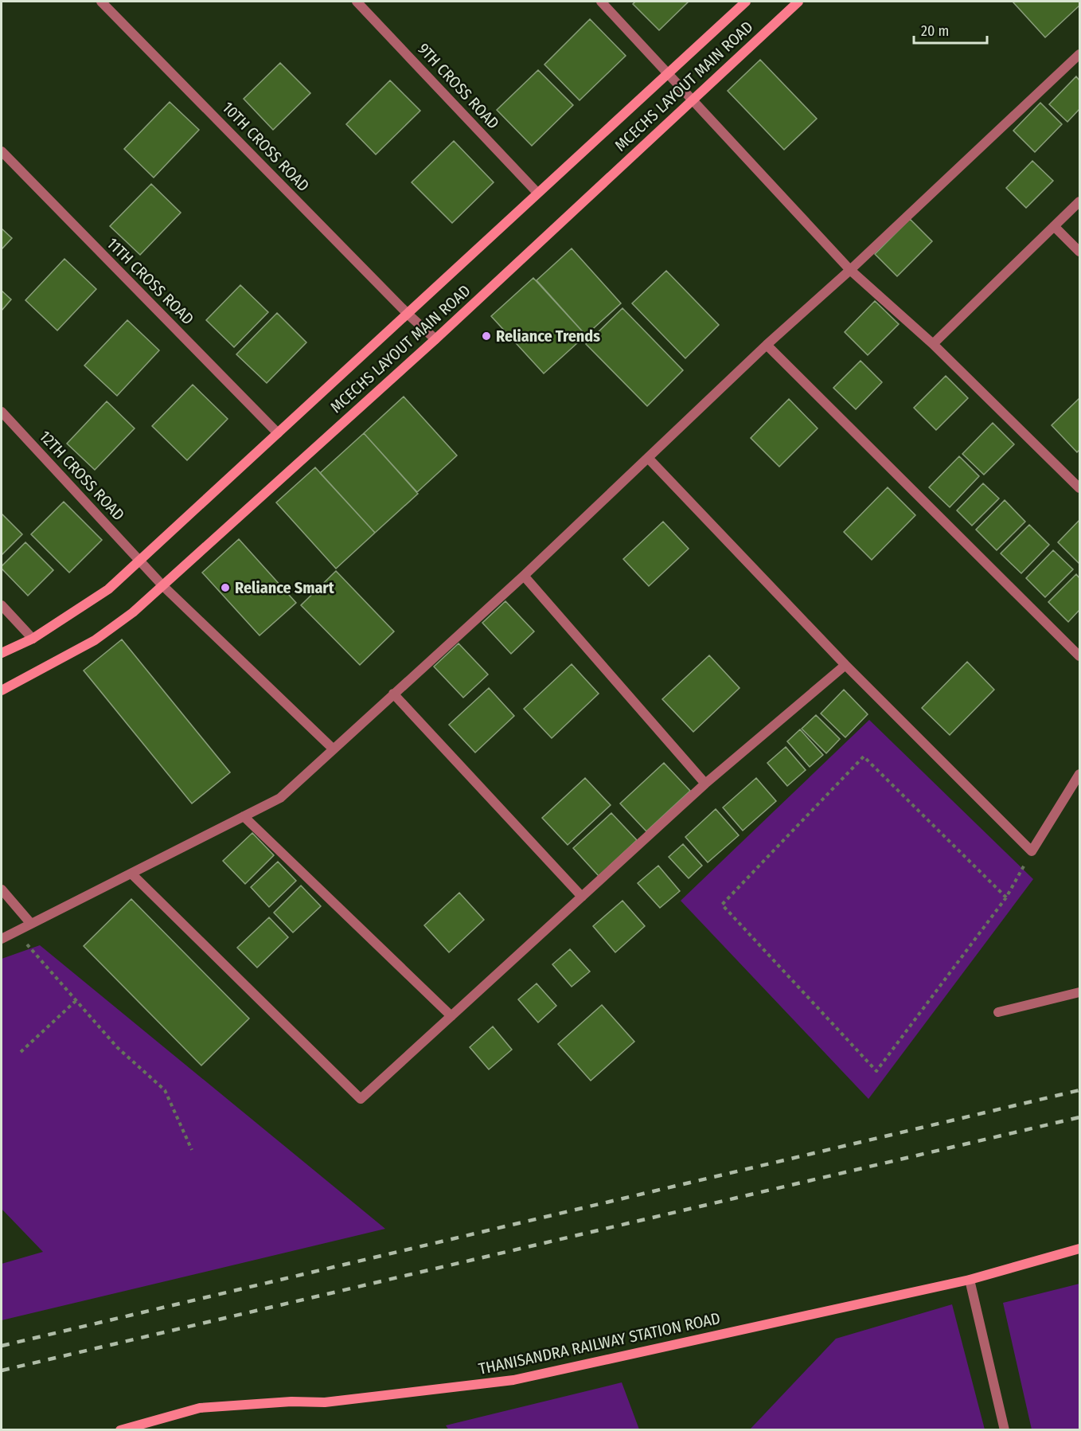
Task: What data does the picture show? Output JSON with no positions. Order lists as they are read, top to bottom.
{
  "streets": {
    "main road": ["MCECHS LAYOUT MAIN ROAD", "THANISANDRA RAILWAY STATION ROAD"],
    "street": [
      "9TH CROSS ROAD",
      "10TH CROSS ROAD",
      "11TH CROSS ROAD",
      "12TH CROSS ROAD"
    ]
  },
  "crossings": [
    ["9TH CROSS ROAD", "MCECHS LAYOUT MAIN ROAD"],
    ["MCECHS LAYOUT MAIN ROAD", "10TH CROSS ROAD"],
    ["MCECHS LAYOUT MAIN ROAD", "11TH CROSS ROAD"],
    ["MCECHS LAYOUT MAIN ROAD", "12TH CROSS ROAD"]
  ],
  "places": ["Reliance Trends", "Reliance Smart"],
  "scale_bar": "20 m"
}
